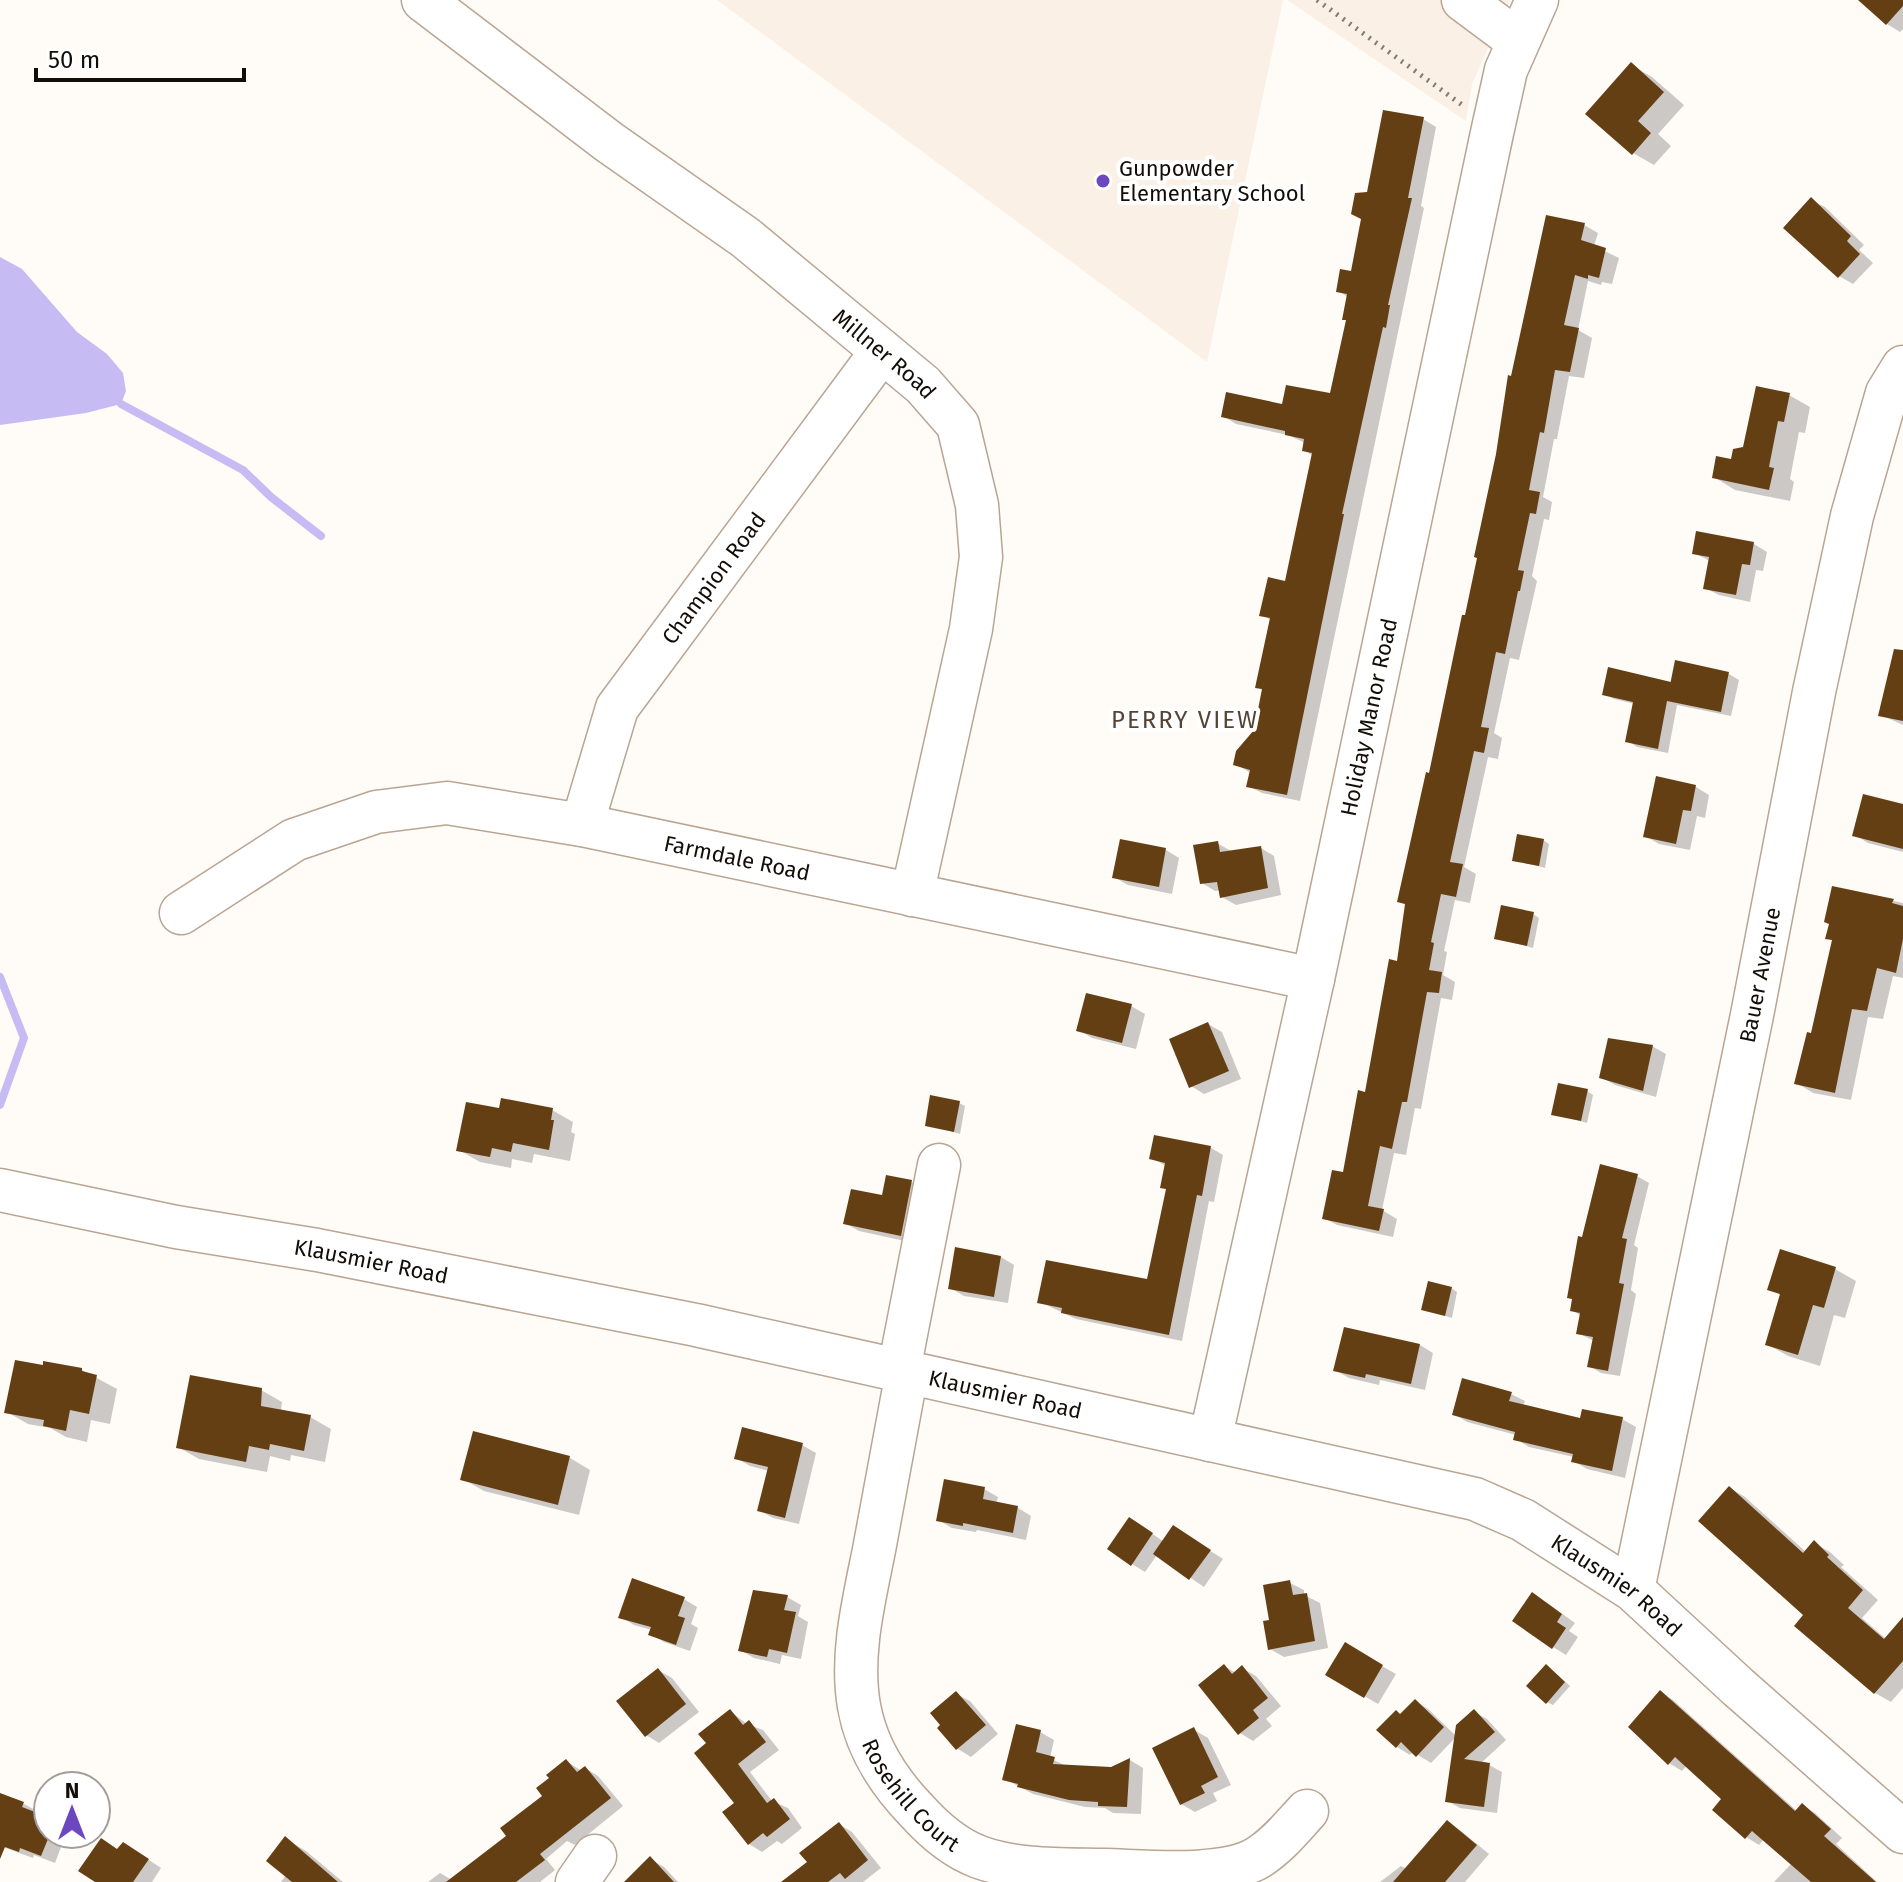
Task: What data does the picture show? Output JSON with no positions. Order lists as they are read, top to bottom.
{
  "streets": {
    "street": [
      "Millner Road",
      "Champion Road",
      "Holiday Manor Road",
      "Farmdale Road",
      "Bauer Avenue",
      "Klausmier Road",
      "Rosehill Court"
    ]
  },
  "crossings": [
    ["Millner Road", "Champion Road"],
    ["Millner Road", "Farmdale Road"],
    ["Champion Road", "Farmdale Road"],
    ["Holiday Manor Road", "Farmdale Road"],
    ["Holiday Manor Road", "Klausmier Road"],
    ["Bauer Avenue", "Klausmier Road"],
    ["Klausmier Road", "Rosehill Court"]
  ],
  "districts": ["PERRY VIEW"],
  "places": ["Gunpowder Elementary School"],
  "scale_bar": "50 m",
  "north": "top"
}
